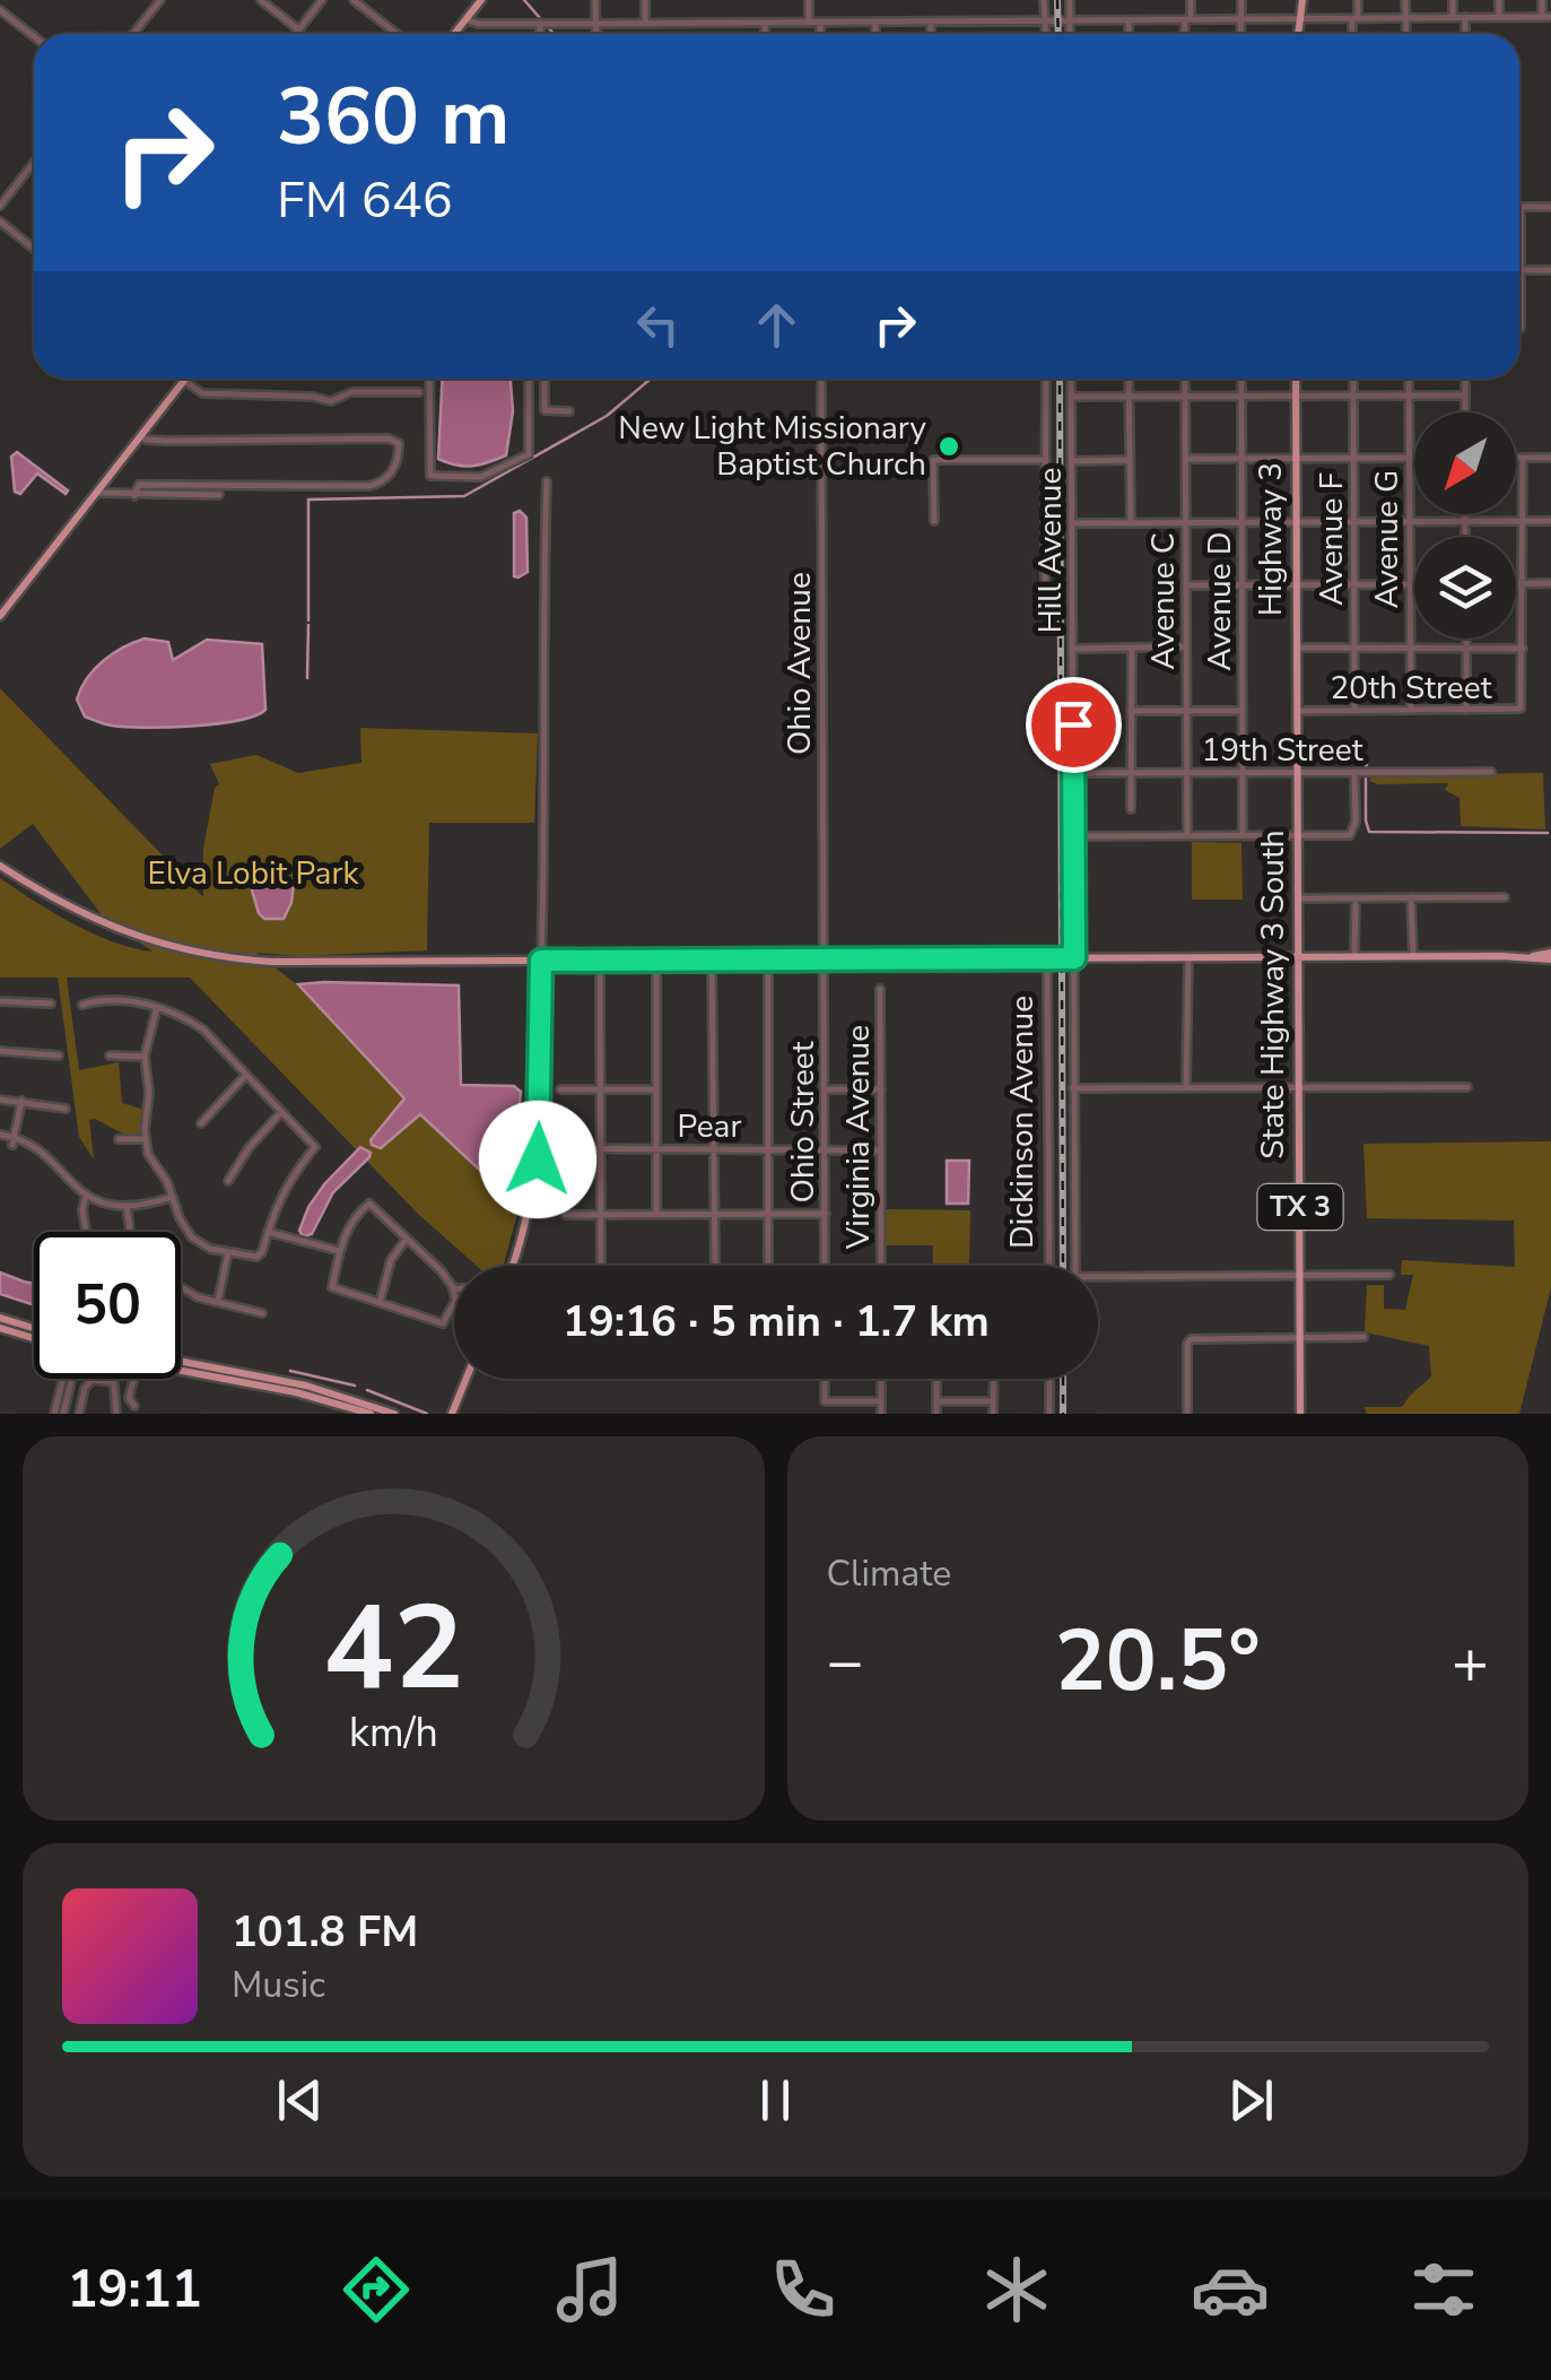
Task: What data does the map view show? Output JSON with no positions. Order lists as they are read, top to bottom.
{
  "streets": {
    "main road": ["Highway 3", "State Highway 3 South", "TX 3"],
    "street": [
      "Avenue F",
      "Avenue G",
      "Hill Avenue",
      "Avenue C",
      "Avenue D",
      "Ohio Avenue",
      "20th Street",
      "19th Street",
      "Ohio Street",
      "Dickinson Avenue",
      "Pear",
      "Virginia Avenue"
    ]
  },
  "crossings": [
    ["Highway 3", "20th Street"],
    ["Highway 3", "State Highway 3 South"],
    ["Avenue F", "20th Street"],
    ["Avenue G", "20th Street"],
    ["Hill Avenue", "19th Street"],
    ["Avenue C", "19th Street"],
    ["Avenue D", "19th Street"],
    ["Ohio Avenue", "Ohio Street"],
    ["20th Street", "State Highway 3 South"],
    ["19th Street", "State Highway 3 South"],
    ["Ohio Street", "Pear"],
    ["Pear", "Virginia Avenue"]
  ],
  "parks": ["Elva Lobit Park"],
  "places": ["New Light Missionary Baptist Church"],
  "north": "bottom left",
  "page": {
    "turn": ["360 m", "FM 646"],
    "limit": "50",
    "trip": "19:16 · 5 min · 1.7 km",
    "tile": "Climate",
    "heat": ["−", "20.5°", "+"],
    "song": ["101.8 FM", "Music"],
    "tabs": "19:11",
    "gauge": ["42", "km/h"]
  }
}
